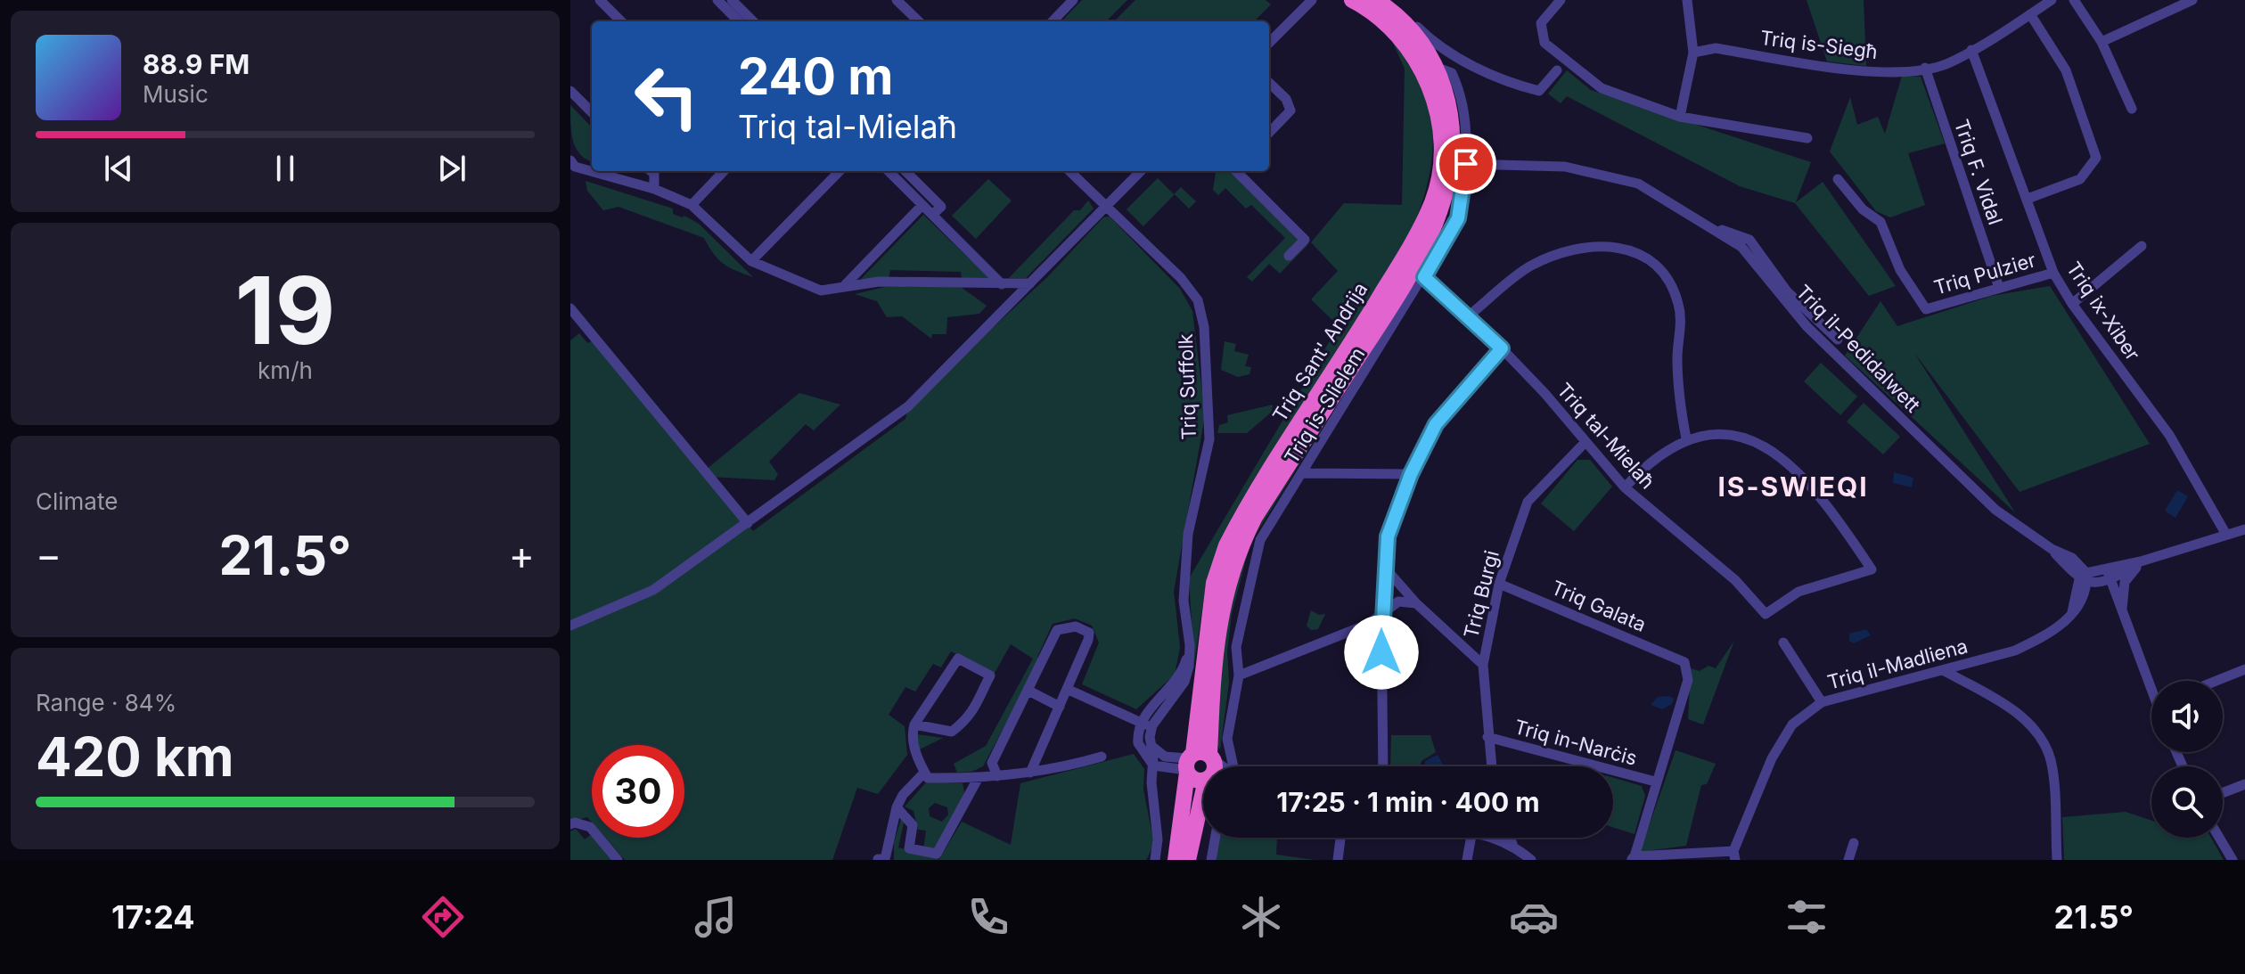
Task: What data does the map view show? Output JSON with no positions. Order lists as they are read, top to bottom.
{
  "streets": {
    "highway": ["Triq Sant' Andrija"],
    "street": [
      "Triq is-Siegħ",
      "Triq F. Vidal",
      "Triq Pulzier",
      "Triq ix-Xiber",
      "Triq il-Pedidalwett",
      "Triq Suffolk",
      "Triq is-Slielem",
      "Triq tal-Mielaħ",
      "Triq Burgi",
      "Triq Galata",
      "Triq il-Madliena",
      "Triq in-Narċis"
    ]
  },
  "crossings": [
    ["Triq is-Siegħ", "Triq F. Vidal"],
    ["Triq is-Siegħ", "Triq ix-Xiber"],
    ["Triq F. Vidal", "Triq Pulzier"],
    ["Triq Pulzier", "Triq ix-Xiber"],
    ["Triq il-Pedidalwett", "Triq is-Slielem"],
    ["Triq il-Pedidalwett", "Triq il-Madliena"],
    ["Triq Sant' Andrija", "Triq is-Slielem"],
    ["Triq is-Slielem", "Triq tal-Mielaħ"],
    ["Triq tal-Mielaħ", "Triq Burgi"],
    ["Triq Burgi", "Triq Galata"],
    ["Triq Burgi", "Triq in-Narċis"],
    ["Triq Galata", "Triq in-Narċis"]
  ],
  "districts": ["IS-SWIEQI"],
  "page": {
    "turn": ["240 m", "Triq tal-Mielaħ"],
    "song": ["88.9 FM", "Music"],
    "tile": [
      ["19", "km/h"],
      "Climate",
      ["Range · 84%", "420 km"]
    ],
    "heat": ["−", "21.5°", "+"],
    "limit": "30",
    "trip": "17:25 · 1 min · 400 m",
    "tabs": ["17:24", "21.5°"]
  }
}
